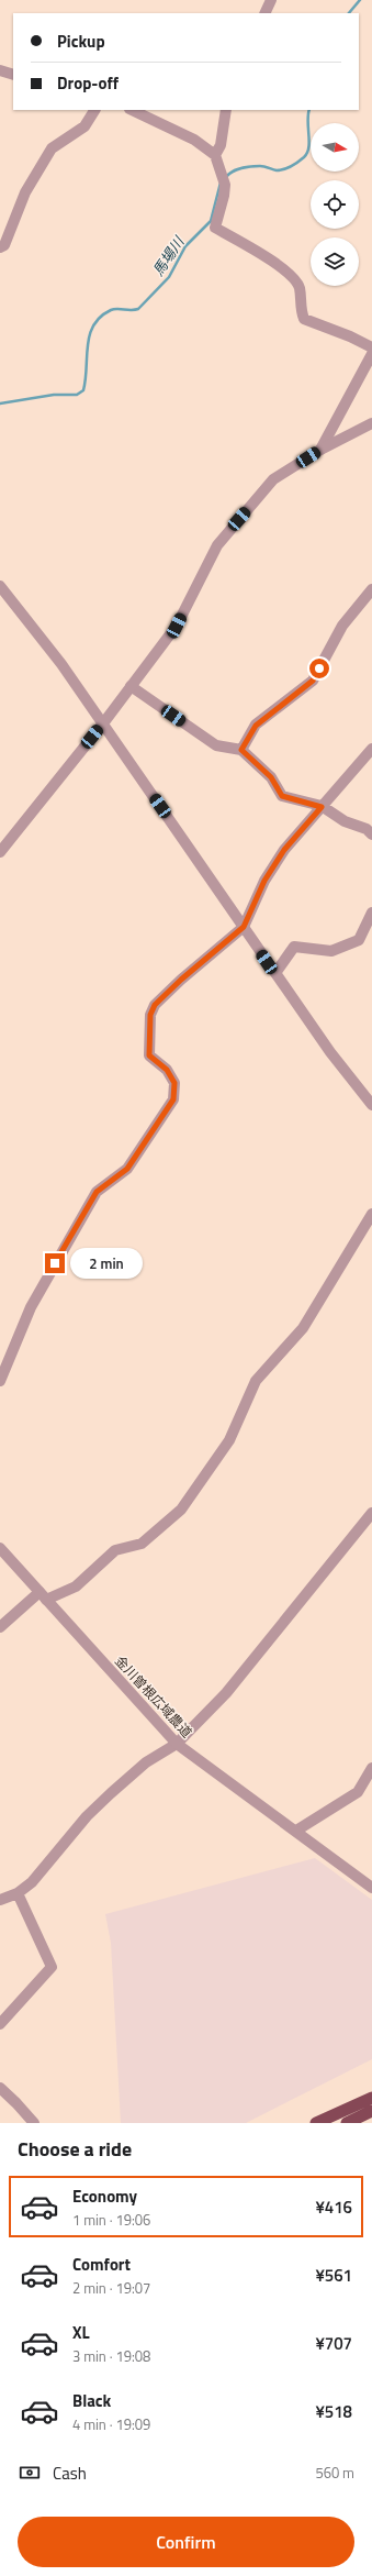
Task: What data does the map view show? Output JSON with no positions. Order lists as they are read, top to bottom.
{
  "streets": {
    "street": ["金川曽根広域農道"]
  },
  "water": ["馬場川"],
  "north": "right",
  "page": {
    "banner": ["Pickup", "Drop-off"],
    "bubble": "2 min",
    "heading": "Choose a ride",
    "list": [
      {
        "name": "Economy",
        "note": "1 min · 19:06",
        "value": "¥416"
      },
      {
        "name": "Comfort",
        "note": "2 min · 19:07",
        "value": "¥561"
      },
      {
        "name": "XL",
        "note": "3 min · 19:08",
        "value": "¥707"
      },
      {
        "name": "Black",
        "note": "4 min · 19:09",
        "value": "¥518"
      }
    ],
    "pay": ["Cash", "560 m"],
    "buttons": "Confirm"
  }
}
